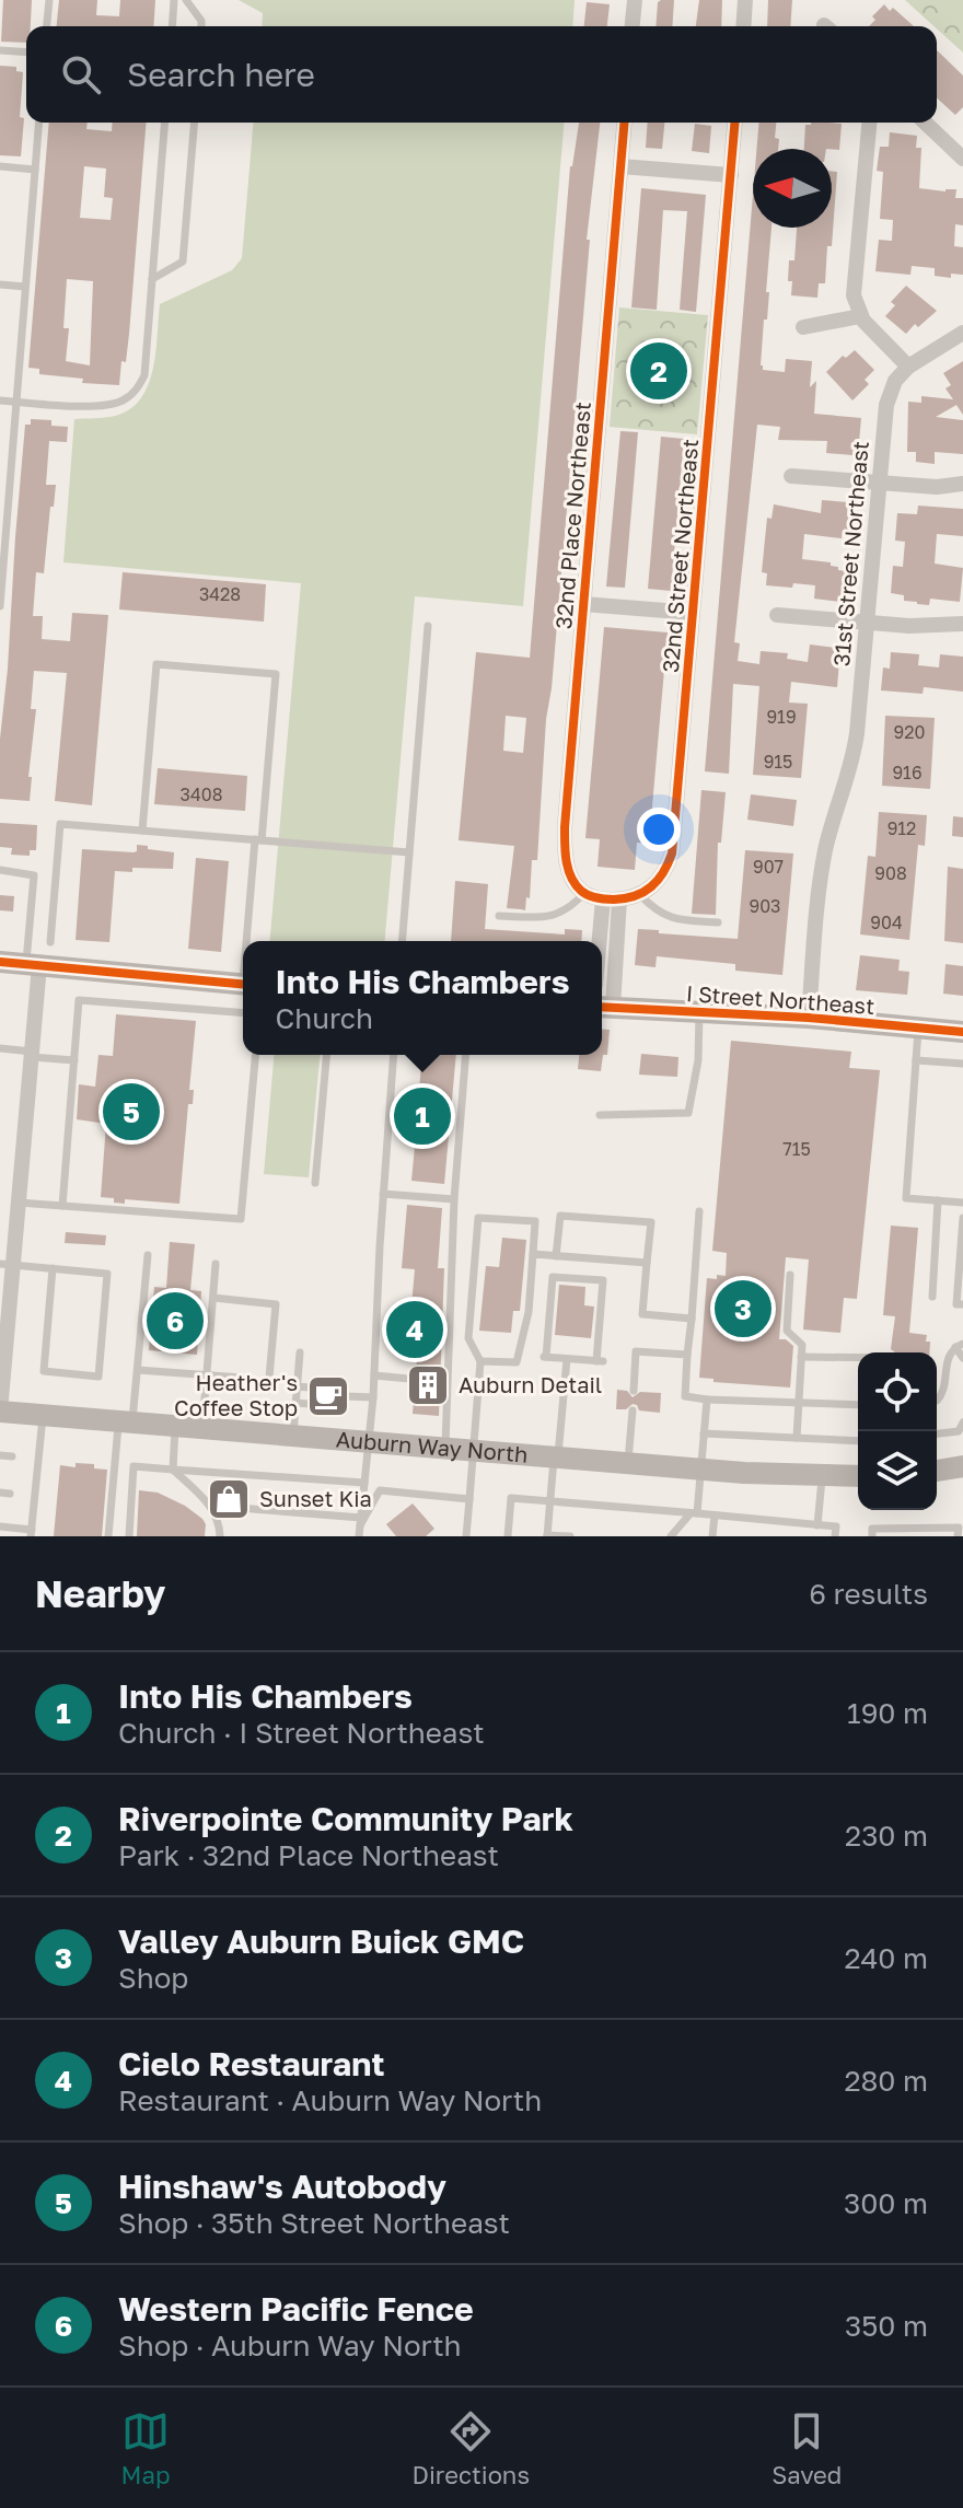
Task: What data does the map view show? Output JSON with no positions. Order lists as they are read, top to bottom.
{
  "streets": {
    "main road": ["I Street Northeast", "Auburn Way North"],
    "street": ["32nd Place Northeast", "31st Street Northeast", "32nd Street Northeast"]
  },
  "crossings": [
    ["31st Street Northeast", "I Street Northeast"]
  ],
  "places": {
    "building": ["Auburn Detail"],
    "cafe": ["Heather's Coffee Stop"],
    "shop": ["Sunset Kia"]
  },
  "house_numbers": [
    "3428",
    "919",
    "920",
    "915",
    "916",
    "3408",
    "912",
    "907",
    "908",
    "903",
    "904",
    "715"
  ],
  "north": "left",
  "page": {
    "search": "Search here",
    "pins": [
      "2",
      "5",
      "1",
      "3",
      "6",
      "4"
    ],
    "popup": ["Into His Chambers", "Church"],
    "heading": ["Nearby", "6 results"],
    "list": [
      {
        "mark": "1",
        "name": "Into His Chambers",
        "note": "Church · I Street Northeast",
        "value": "190 m"
      },
      {
        "mark": "2",
        "name": "Riverpointe Community Park",
        "note": "Park · 32nd Place Northeast",
        "value": "230 m"
      },
      {
        "mark": "3",
        "name": "Valley Auburn Buick GMC",
        "note": "Shop",
        "value": "240 m"
      },
      {
        "mark": "4",
        "name": "Cielo Restaurant",
        "note": "Restaurant · Auburn Way North",
        "value": "280 m"
      },
      {
        "mark": "5",
        "name": "Hinshaw's Autobody",
        "note": "Shop · 35th Street Northeast",
        "value": "300 m"
      },
      {
        "mark": "6",
        "name": "Western Pacific Fence",
        "note": "Shop · Auburn Way North",
        "value": "350 m"
      }
    ],
    "nav": ["Map", "Directions", "Saved"]
  }
}
